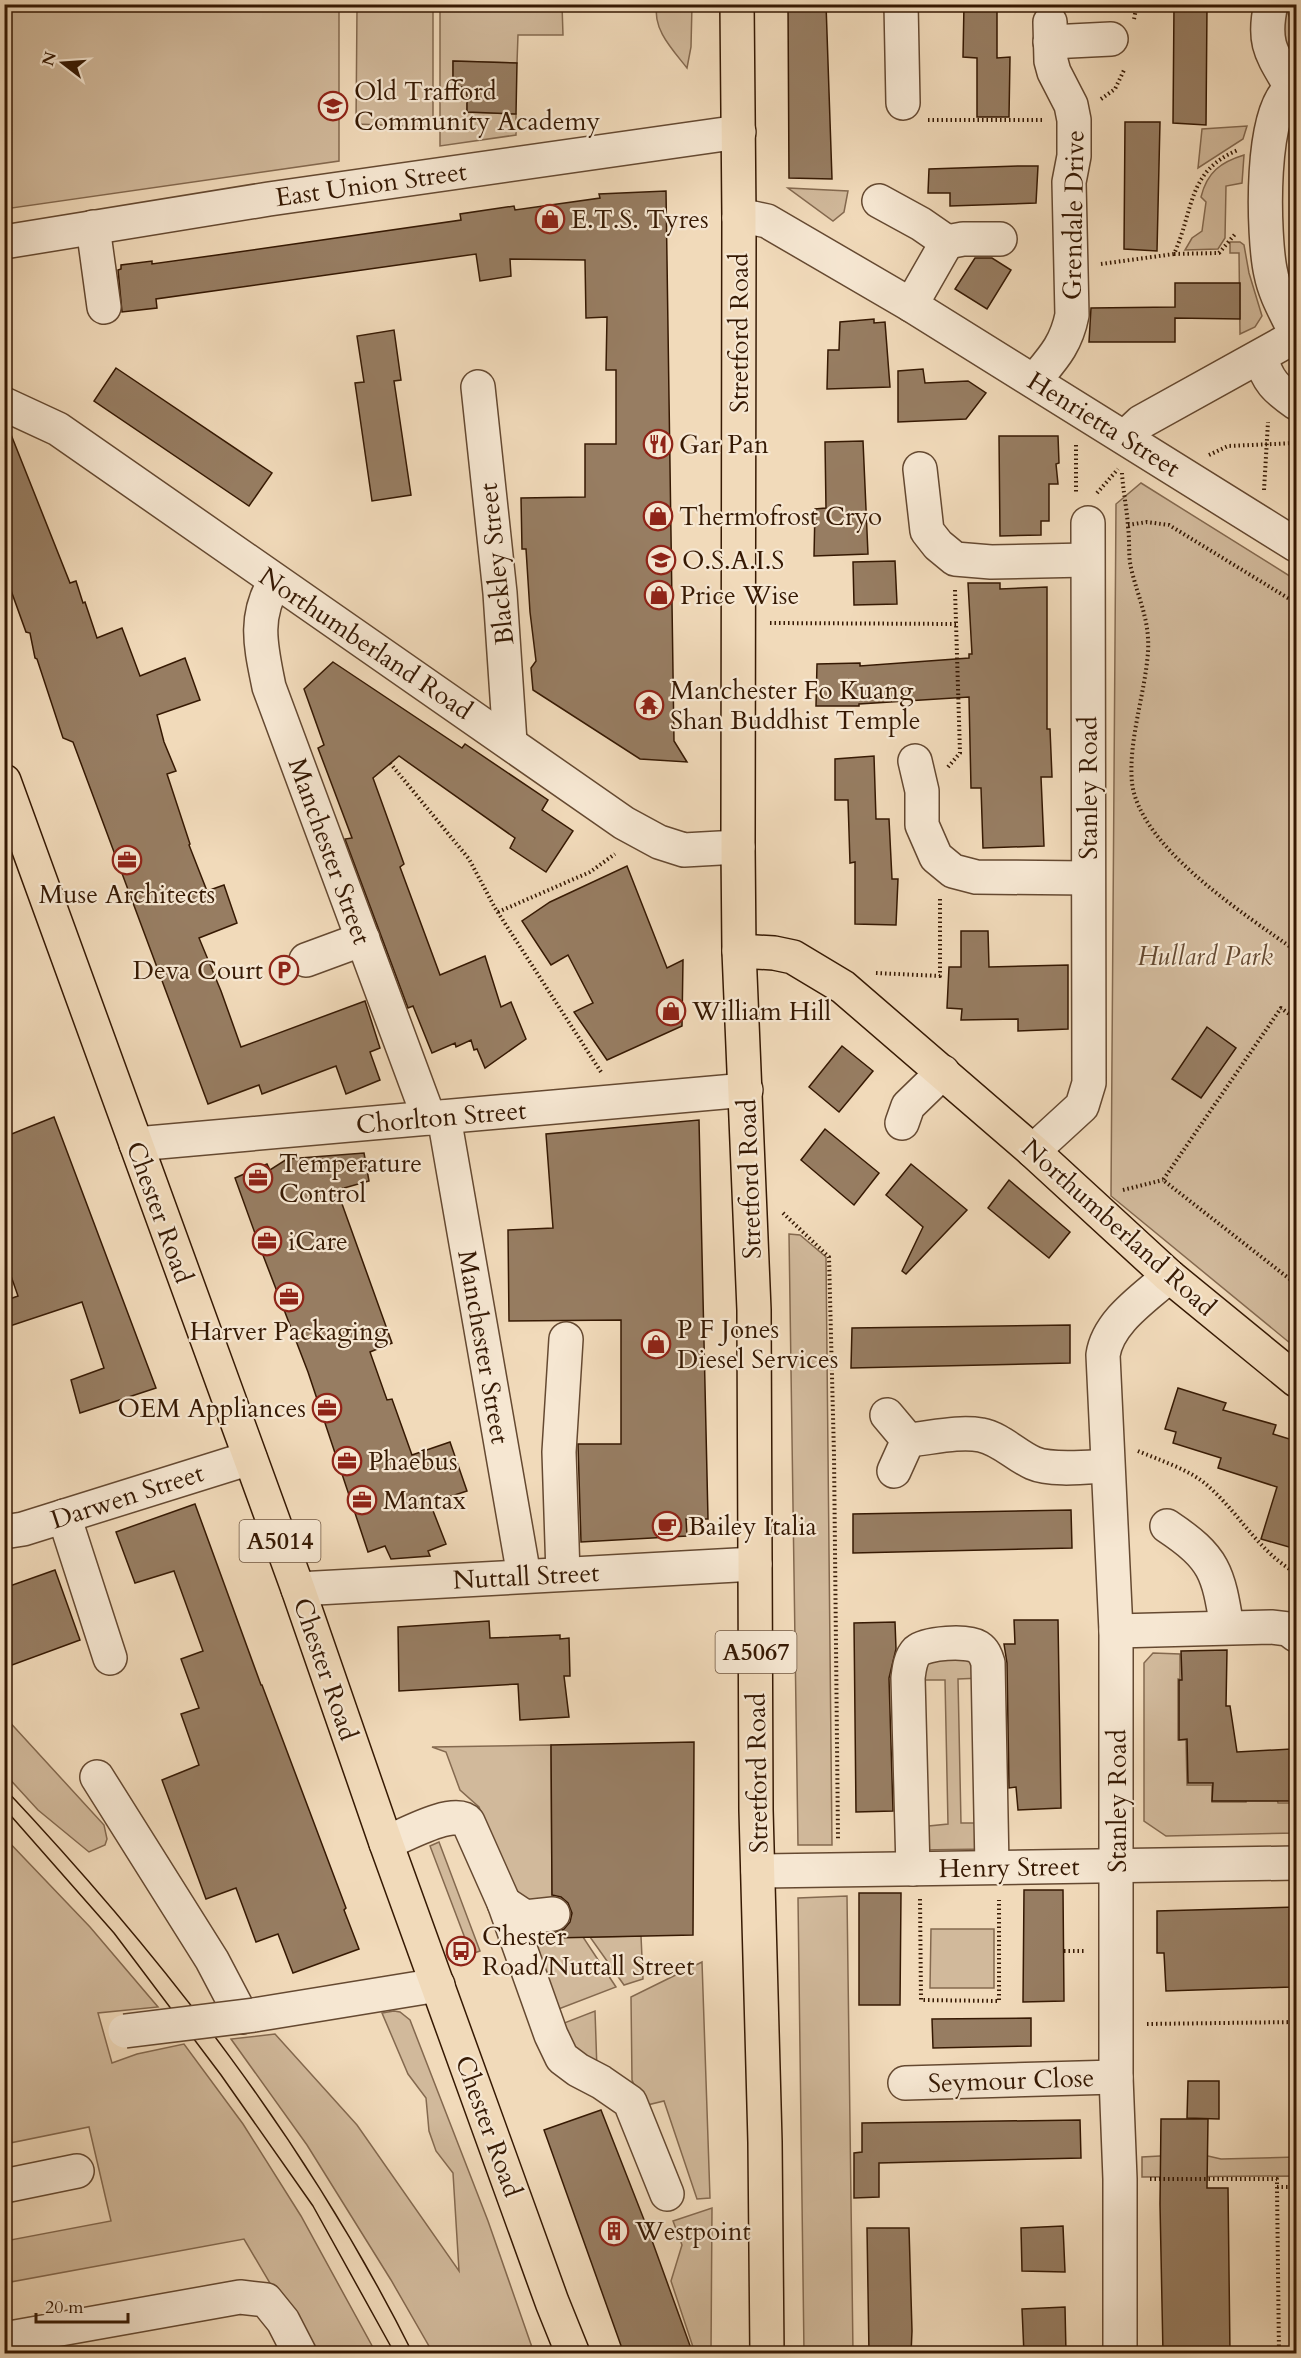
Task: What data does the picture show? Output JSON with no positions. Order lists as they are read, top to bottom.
{
  "streets": {
    "main road": [
      "Stretford Road",
      "Northumberland Road",
      "Chester Road",
      "A5014",
      "A5067"
    ],
    "street": [
      "East Union Street",
      "Grendale Drive",
      "Henrietta Street",
      "Blackley Street",
      "Stanley Road",
      "Manchester Street",
      "Chorlton Street",
      "Darwen Street",
      "Nuttall Street",
      "Henry Street",
      "Seymour Close"
    ]
  },
  "crossings": [
    ["East Union Street", "Stretford Road"],
    ["Grendale Drive", "Henrietta Street"],
    ["Stretford Road", "Henrietta Street"],
    ["Stretford Road", "Northumberland Road"],
    ["Stretford Road", "Chorlton Street"],
    ["Stretford Road", "Nuttall Street"],
    ["Stretford Road", "Henry Street"],
    ["Blackley Street", "Northumberland Road"],
    ["Northumberland Road", "Stanley Road"],
    ["Northumberland Road", "Manchester Street"],
    ["Stanley Road", "Henry Street"],
    ["Stanley Road", "Seymour Close"],
    ["Manchester Street", "Chorlton Street"],
    ["Manchester Street", "Nuttall Street"],
    ["Chorlton Street", "Chester Road"],
    ["Chester Road", "Darwen Street"],
    ["Chester Road", "Nuttall Street"]
  ],
  "parks": ["Hullard Park"],
  "places": {
    "school or university": ["Old Trafford Community Academy", "O.S.A.I.S"],
    "shop": [
      "E.T.S. Tyres",
      "Thermofrost Cryo",
      "Price Wise",
      "William Hill",
      "P F Jones Diesel Services"
    ],
    "restaurant": ["Gar Pan"],
    "temple": ["Manchester Fo Kuang Shan Buddhist Temple"],
    "office": [
      "Muse Architects",
      "Temperature Control",
      "iCare",
      "Harver Packaging",
      "OEM Appliances",
      "Phaebus",
      "Mantax"
    ],
    "parking": ["Deva Court"],
    "cafe": ["Bailey Italia"],
    "bus stop": ["Chester Road/Nuttall Street"],
    "building": ["Westpoint"]
  },
  "scale_bar": "20 m",
  "north": "left"
}
